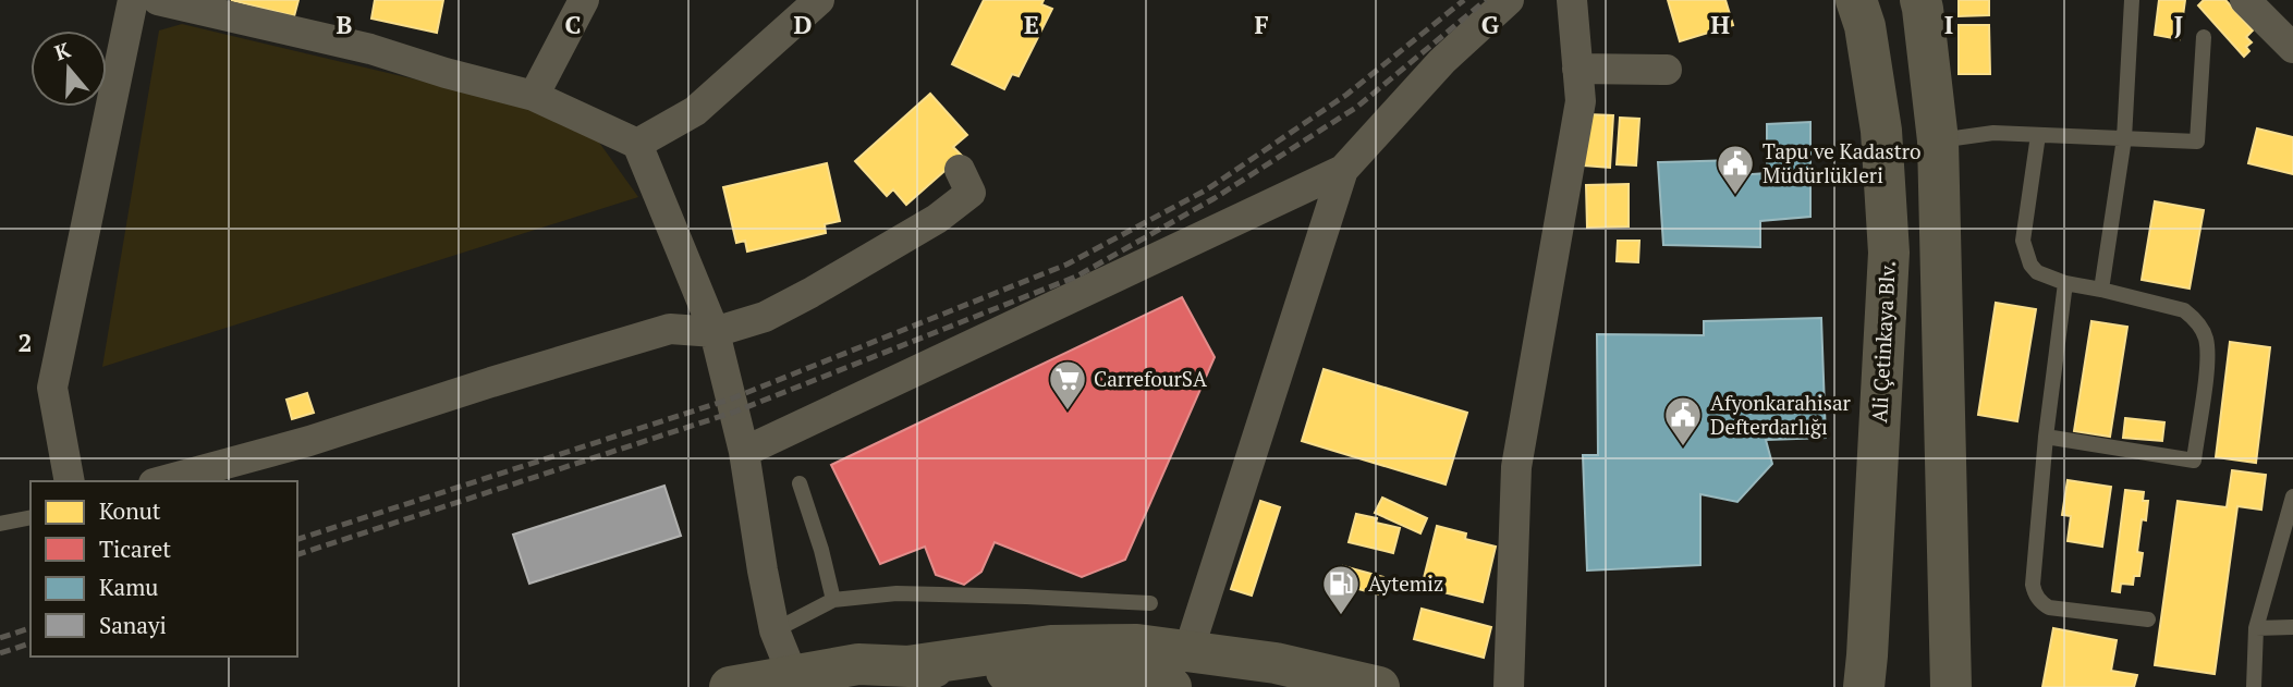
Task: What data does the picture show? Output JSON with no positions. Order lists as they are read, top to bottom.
{
  "streets": {
    "main road": ["Ali Çetinkaya Blv."]
  },
  "places": {
    "public building": ["Tapu ve Kadastro Müdürlükleri", "Afyonkarahisar Defterdarlığı"],
    "supermarket": ["CarrefourSA"],
    "fuel station": ["Aytemiz"]
  },
  "legend": [
    "Konut",
    "Ticaret",
    "Kamu",
    "Sanayi"
  ],
  "north": "top",
  "grid": {
    "columns": [
      "B",
      "C",
      "D",
      "E",
      "F",
      "G",
      "H",
      "I",
      "J"
    ],
    "rows": ["2"]
  }
}
